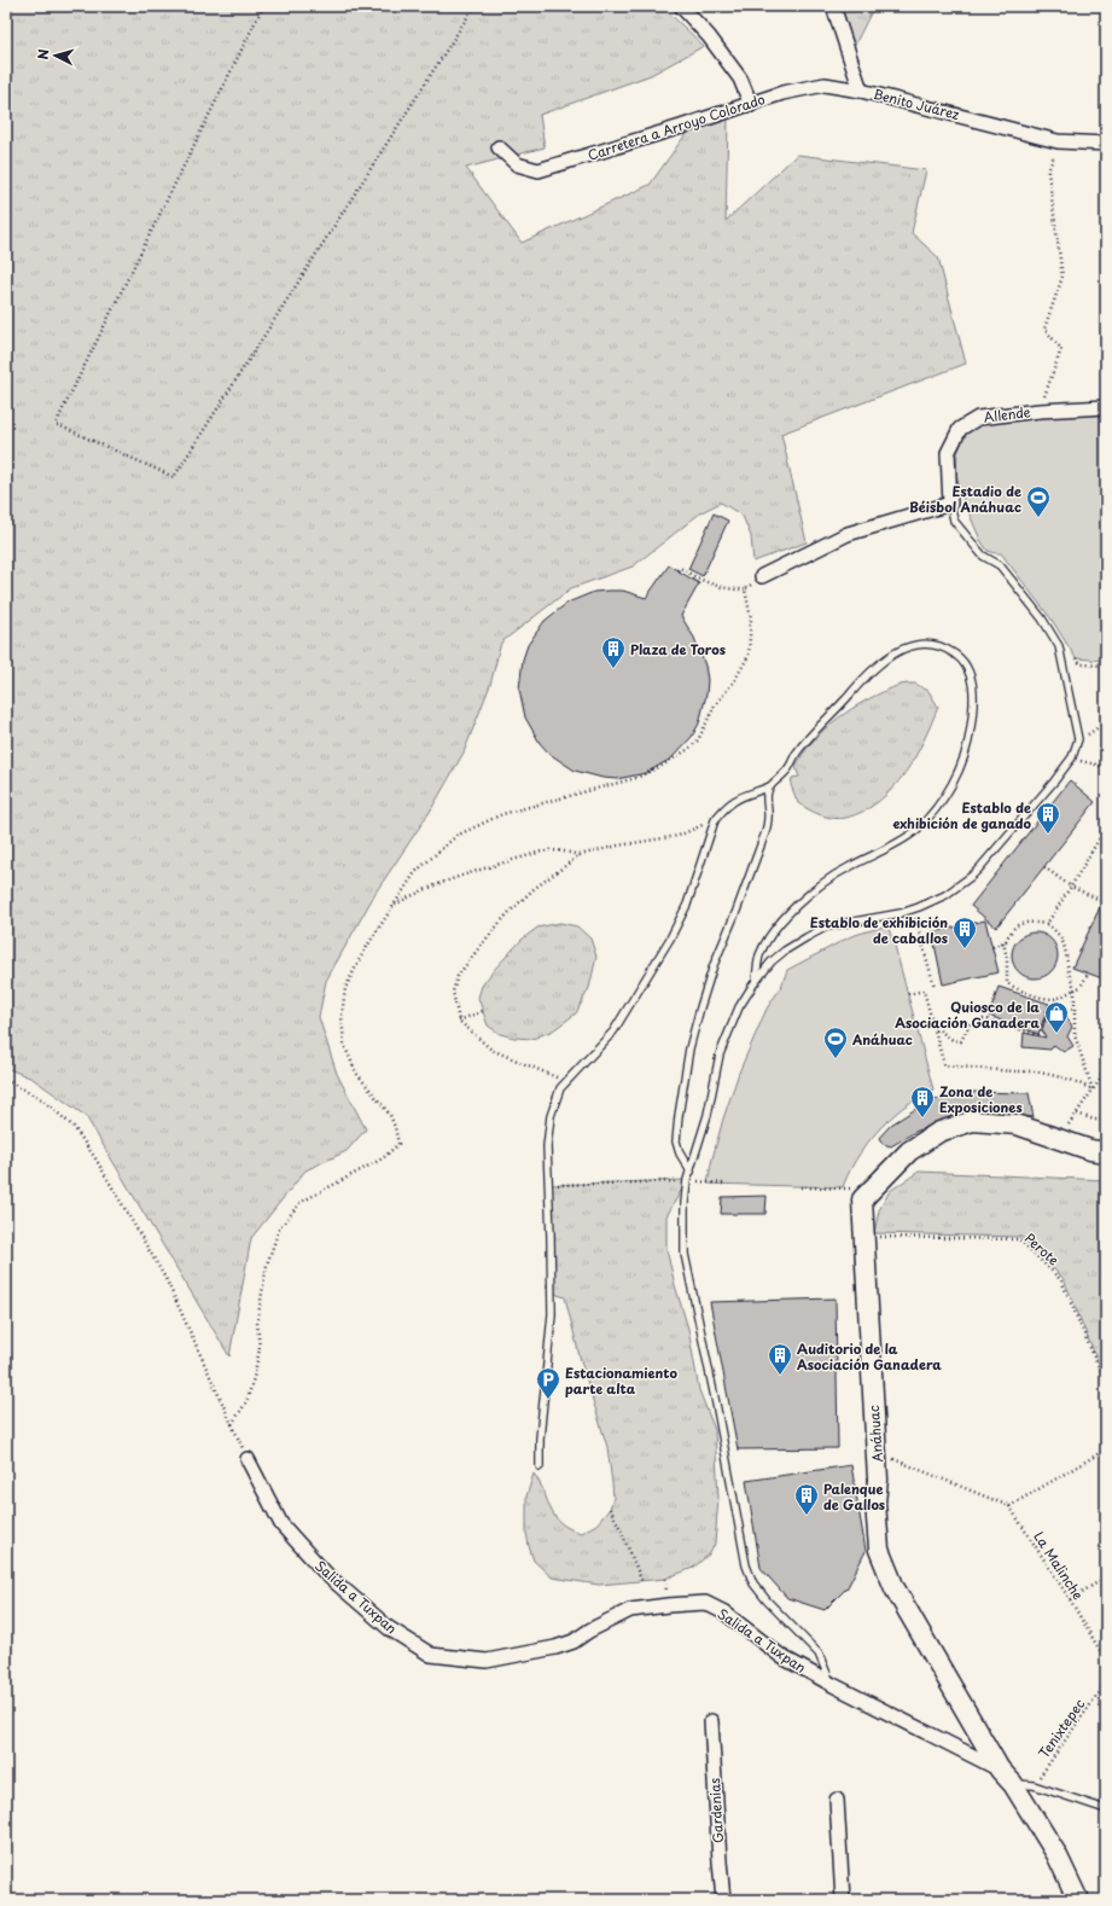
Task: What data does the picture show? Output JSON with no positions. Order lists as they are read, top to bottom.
{
  "streets": {
    "street": [
      "Benito Juárez",
      "Carretera a Arroyo Colorado",
      "Allende",
      "Anáhuac",
      "Salida a Tuxpan",
      "Gardenias"
    ],
    "path": ["Perote", "La Malinche", "Tenixtepec"]
  },
  "crossings": [
    ["Benito Juárez", "Carretera a Arroyo Colorado"],
    ["Anáhuac", "Salida a Tuxpan"]
  ],
  "places": {
    "sports": ["Estadio de Béisbol Anáhuac", "Anáhuac"],
    "building": [
      "Plaza de Toros",
      "Establo de exhibición de ganado",
      "Establo de exhibición de caballos",
      "Zona de Exposiciones",
      "Auditorio de la Asociación Ganadera",
      "Palenque de Gallos"
    ],
    "shop": ["Quiosco de la Asociación Ganadera"],
    "parking": ["Estacionamiento parte alta"]
  },
  "north": "left"
}
